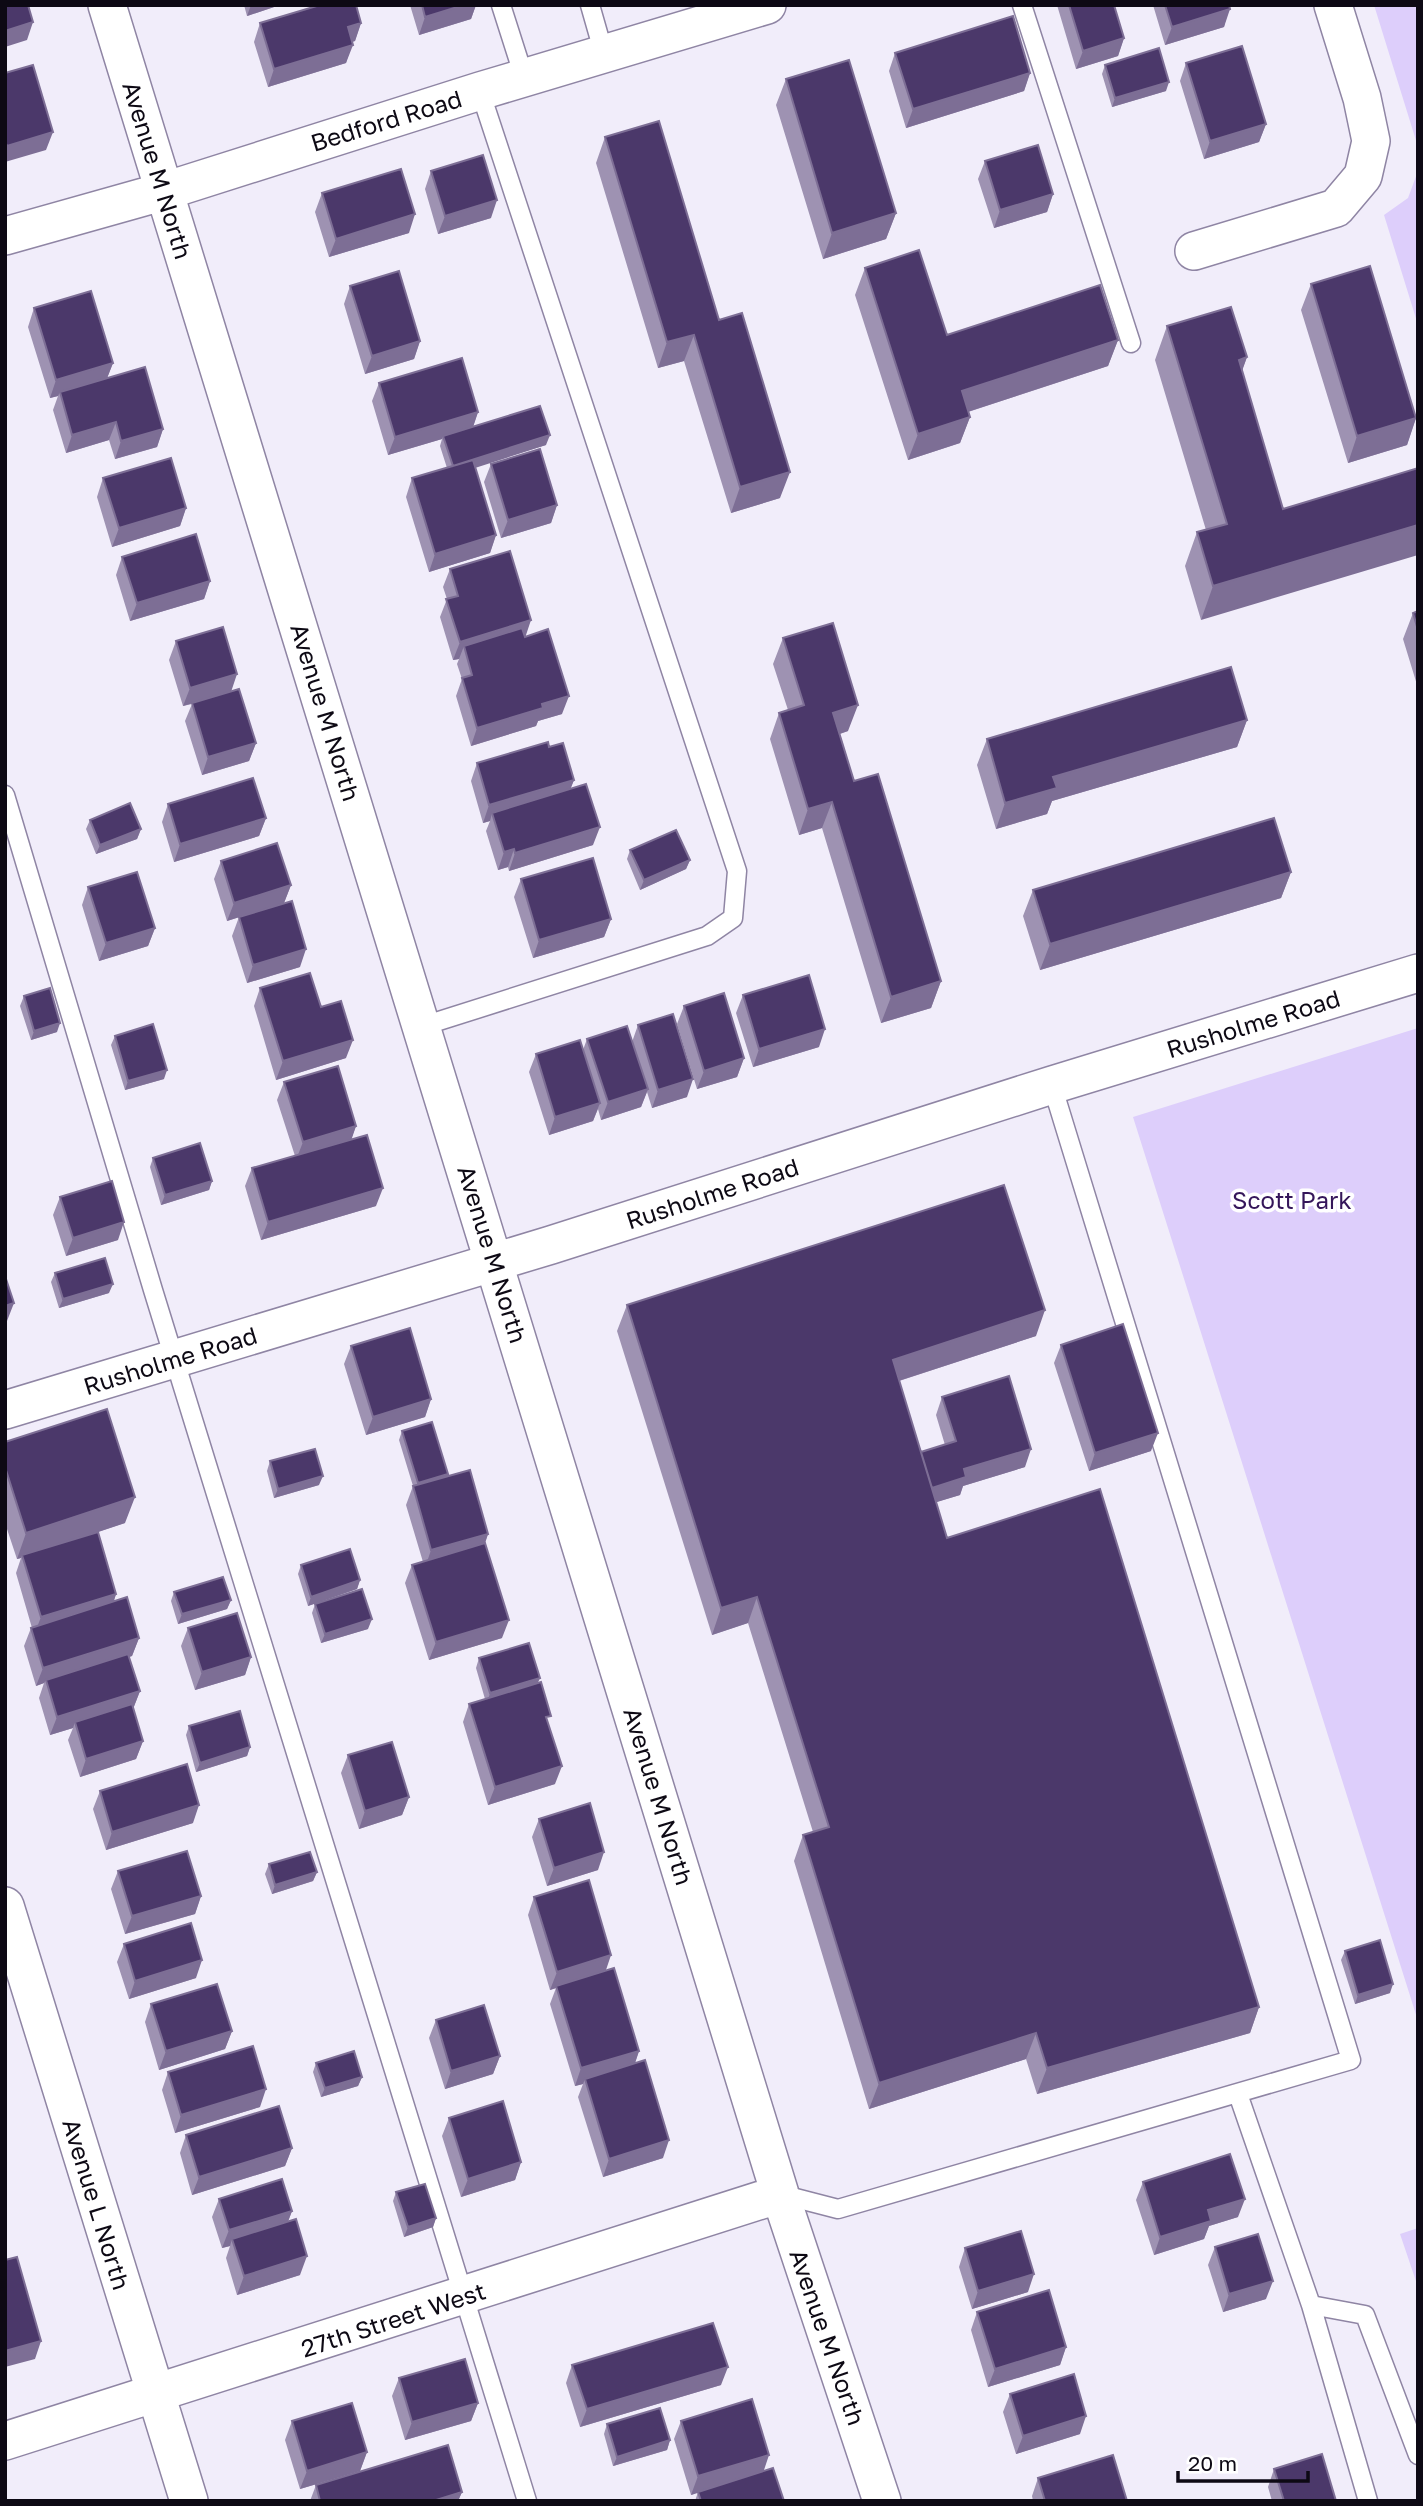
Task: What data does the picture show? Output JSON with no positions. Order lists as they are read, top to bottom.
{
  "streets": {
    "street": [
      "Bedford Road",
      "Avenue M North",
      "Rusholme Road",
      "Avenue L North",
      "27th Street West"
    ]
  },
  "crossings": [
    ["Bedford Road", "Avenue M North"],
    ["Avenue M North", "Rusholme Road"],
    ["Avenue M North", "27th Street West"],
    ["Avenue L North", "27th Street West"]
  ],
  "parks": ["Scott Park"],
  "scale_bar": "20 m"
}
